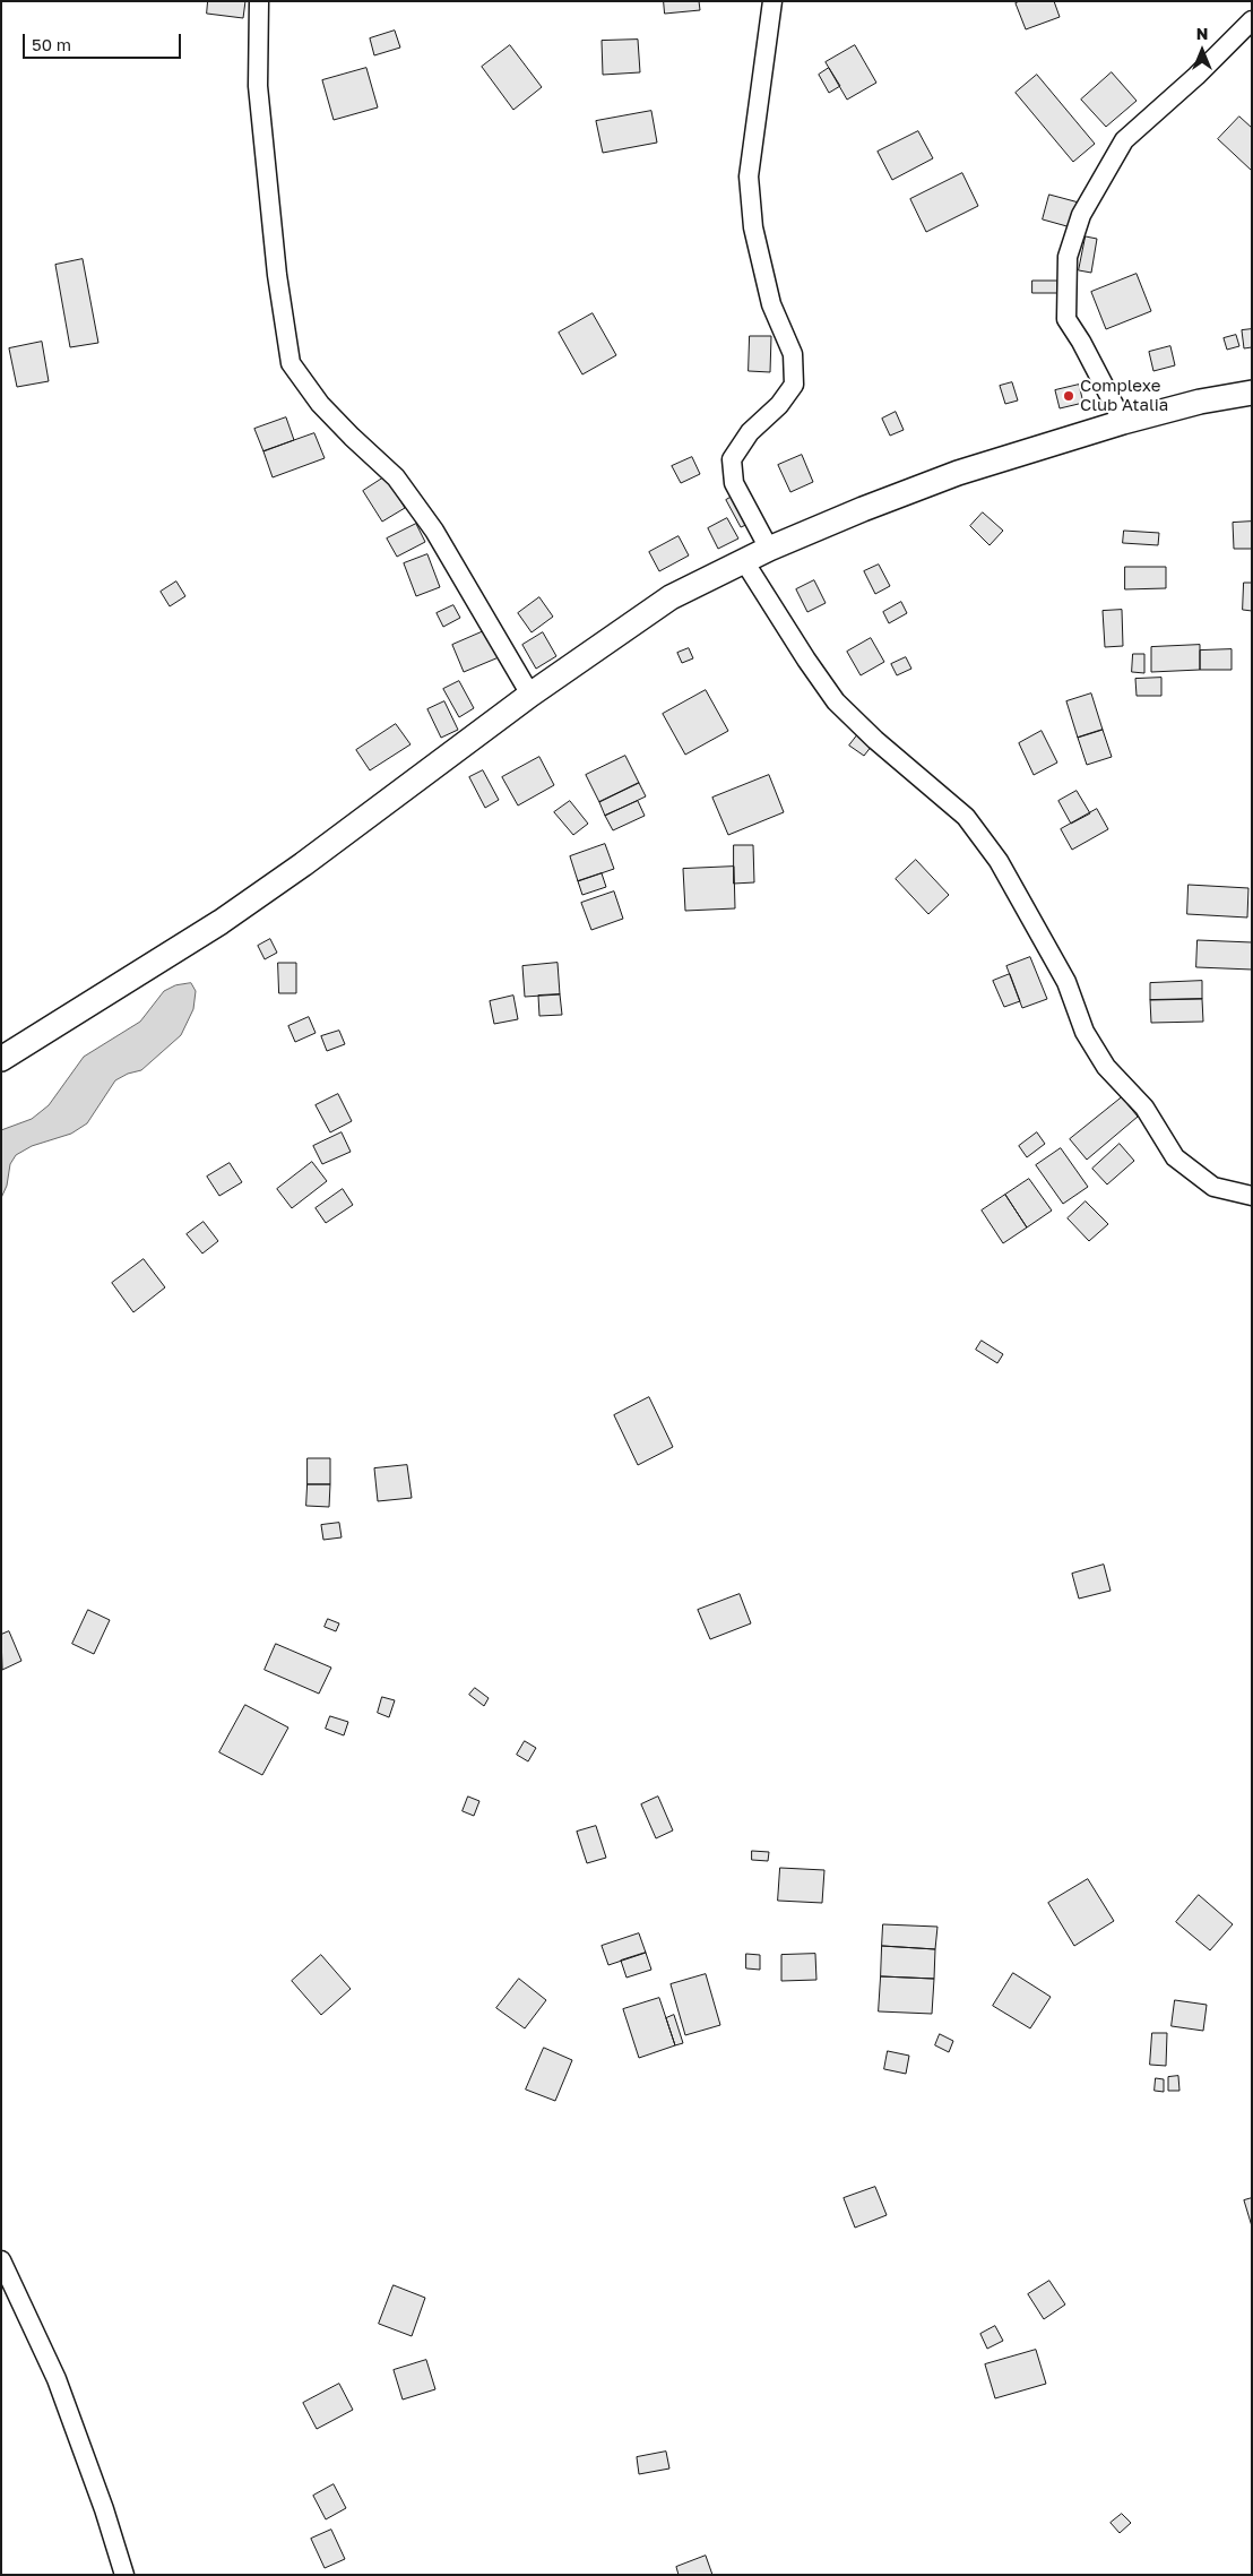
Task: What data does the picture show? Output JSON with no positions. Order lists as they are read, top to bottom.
{
  "places": ["Complexe Club Atalia"],
  "scale_bar": "50 m",
  "north": "top"
}
